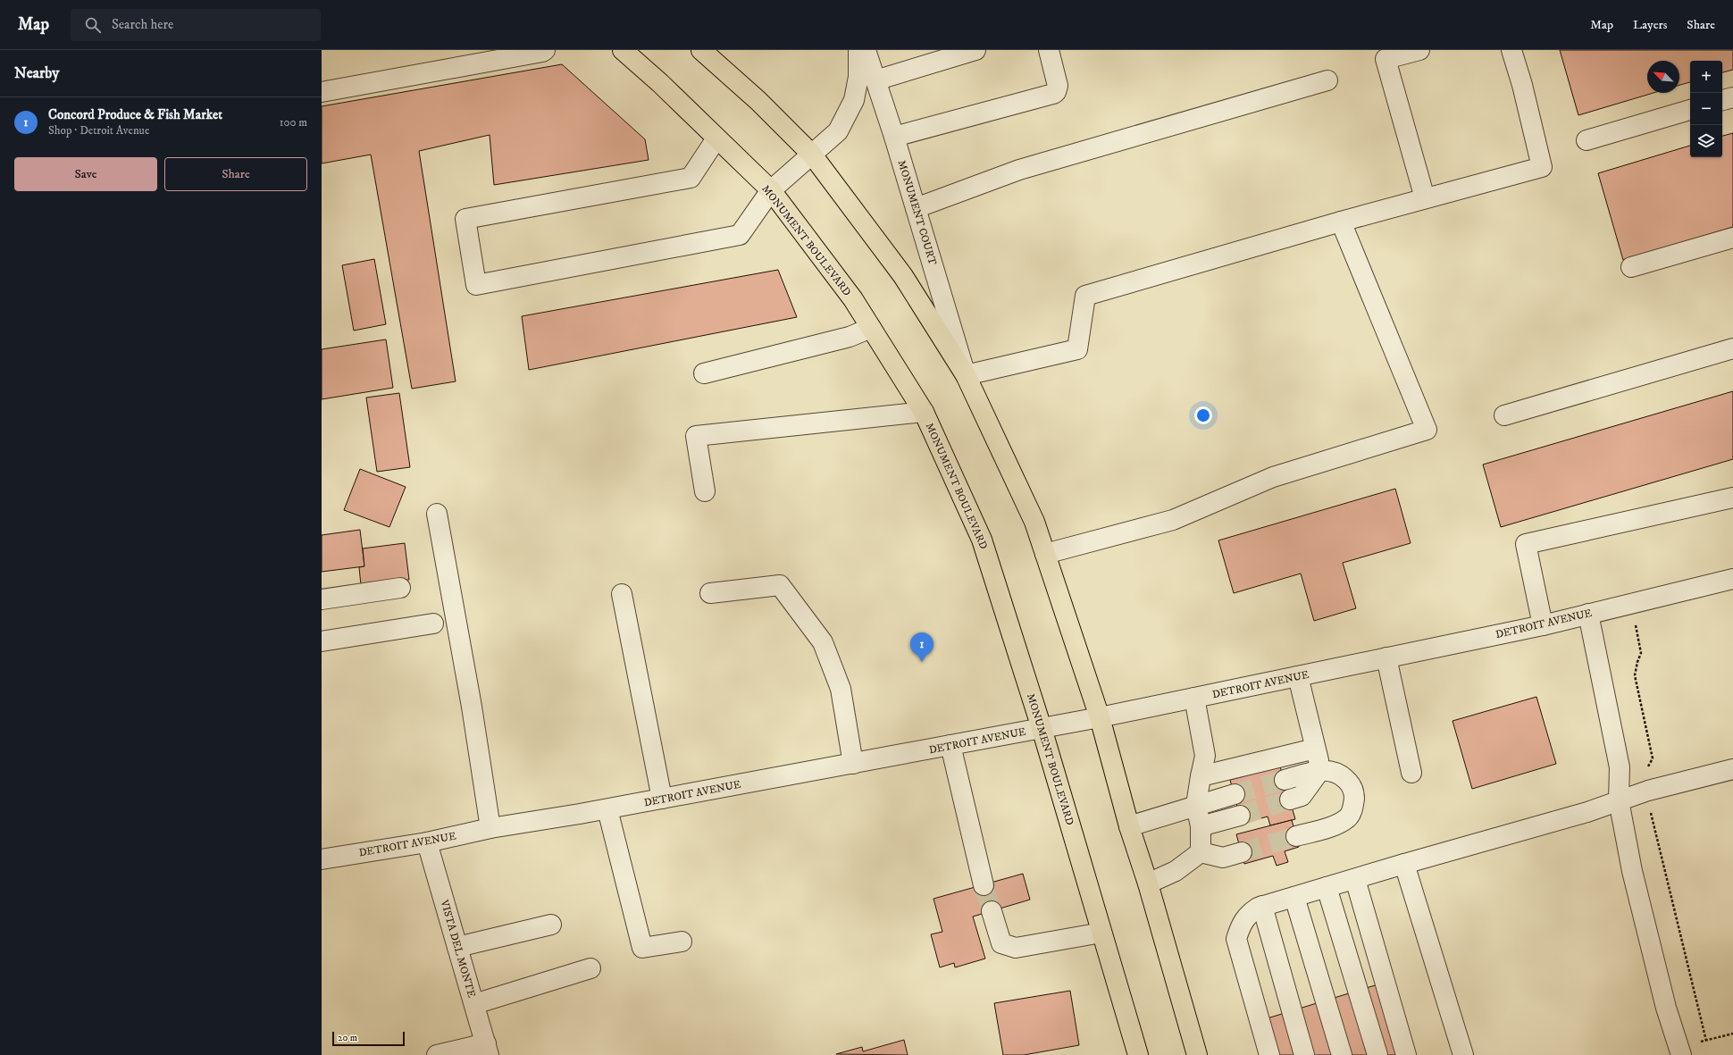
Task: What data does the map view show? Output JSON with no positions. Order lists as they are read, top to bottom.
{
  "streets": {
    "main road": ["MONUMENT BOULEVARD"],
    "street": ["MONUMENT COURT", "DETROIT AVENUE", "VISTA DEL MONTE"]
  },
  "crossings": [
    ["MONUMENT BOULEVARD", "DETROIT AVENUE"],
    ["DETROIT AVENUE", "VISTA DEL MONTE"]
  ],
  "scale_bar": "20 m",
  "north": "top left",
  "page": {
    "header": "Map",
    "search": "Search here",
    "nav": ["Map", "Layers", "Share"],
    "heading": "Nearby",
    "map_buttons": ["+", "−"],
    "list": [
      {
        "mark": "1",
        "name": "Concord Produce & Fish Market",
        "note": "Shop · Detroit Avenue",
        "value": "100 m"
      }
    ],
    "buttons": ["Save", "Share"],
    "pins": "1",
    "scale": "20 m"
  }
}
